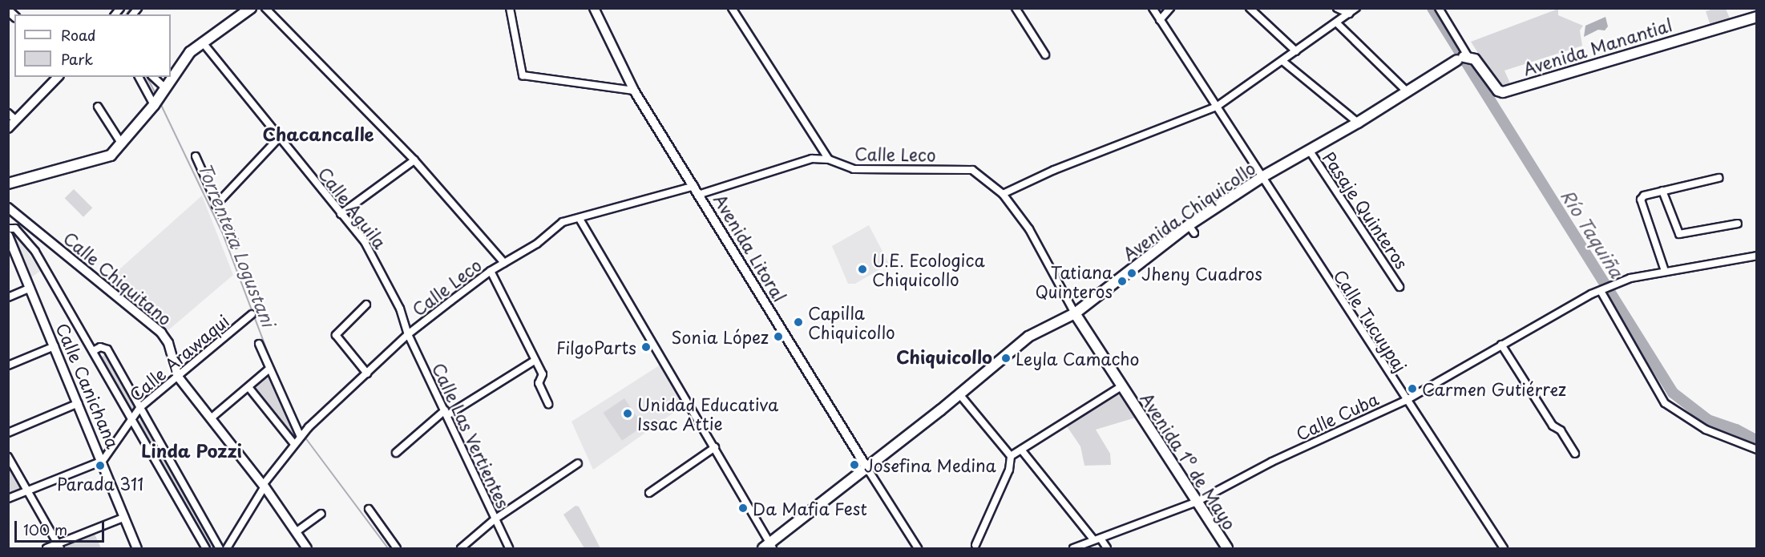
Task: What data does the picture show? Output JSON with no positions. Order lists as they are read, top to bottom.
{
  "streets": {
    "main road": ["Avenida Manantial", "Avenida Chiquicollo", "Avenida 1º de Mayo"],
    "street": [
      "Calle Leco",
      "Calle Aguila",
      "Pasaje Quinteros",
      "Avenida Litoral",
      "Calle Chiquitano",
      "Calle Tucuypaj",
      "Calle Arawaqui",
      "Calle Canichana",
      "Calle Cuba",
      "Calle Las Vertientes"
    ]
  },
  "crossings": [
    ["Avenida Manantial", "Avenida Chiquicollo"],
    ["Calle Leco", "Calle Aguila"],
    ["Calle Leco", "Avenida Litoral"],
    ["Calle Leco", "Calle Chiquitano"],
    ["Calle Leco", "Calle Las Vertientes"],
    ["Calle Leco", "Avenida 1º de Mayo"],
    ["Calle Aguila", "Calle Las Vertientes"],
    ["Pasaje Quinteros", "Avenida Chiquicollo"],
    ["Avenida Chiquicollo", "Avenida Litoral"],
    ["Avenida Chiquicollo", "Calle Tucuypaj"],
    ["Avenida Chiquicollo", "Avenida 1º de Mayo"],
    ["Calle Chiquitano", "Calle Arawaqui"],
    ["Calle Tucuypaj", "Calle Cuba"],
    ["Calle Arawaqui", "Calle Canichana"],
    ["Calle Cuba", "Avenida 1º de Mayo"]
  ],
  "districts": ["Chacancalle", "Chiquicollo", "Linda Pozzi"],
  "water": ["Río Taquiña", "Torrentera Logustani"],
  "places": [
    "U.E. Ecologica Chiquicollo",
    "Jheny Cuadros",
    "Tatiana Quinteros",
    "Capilla Chiquicollo",
    "Sonia López",
    "FilgoParts",
    "Leyla Camacho",
    "Carmen Gutiérrez",
    "Unidad Educativa Issac Attie",
    "Josefina Medina",
    "Parada 311",
    "Da Mafia Fest"
  ],
  "legend": ["Road", "Park"],
  "scale_bar": "100 m"
}
